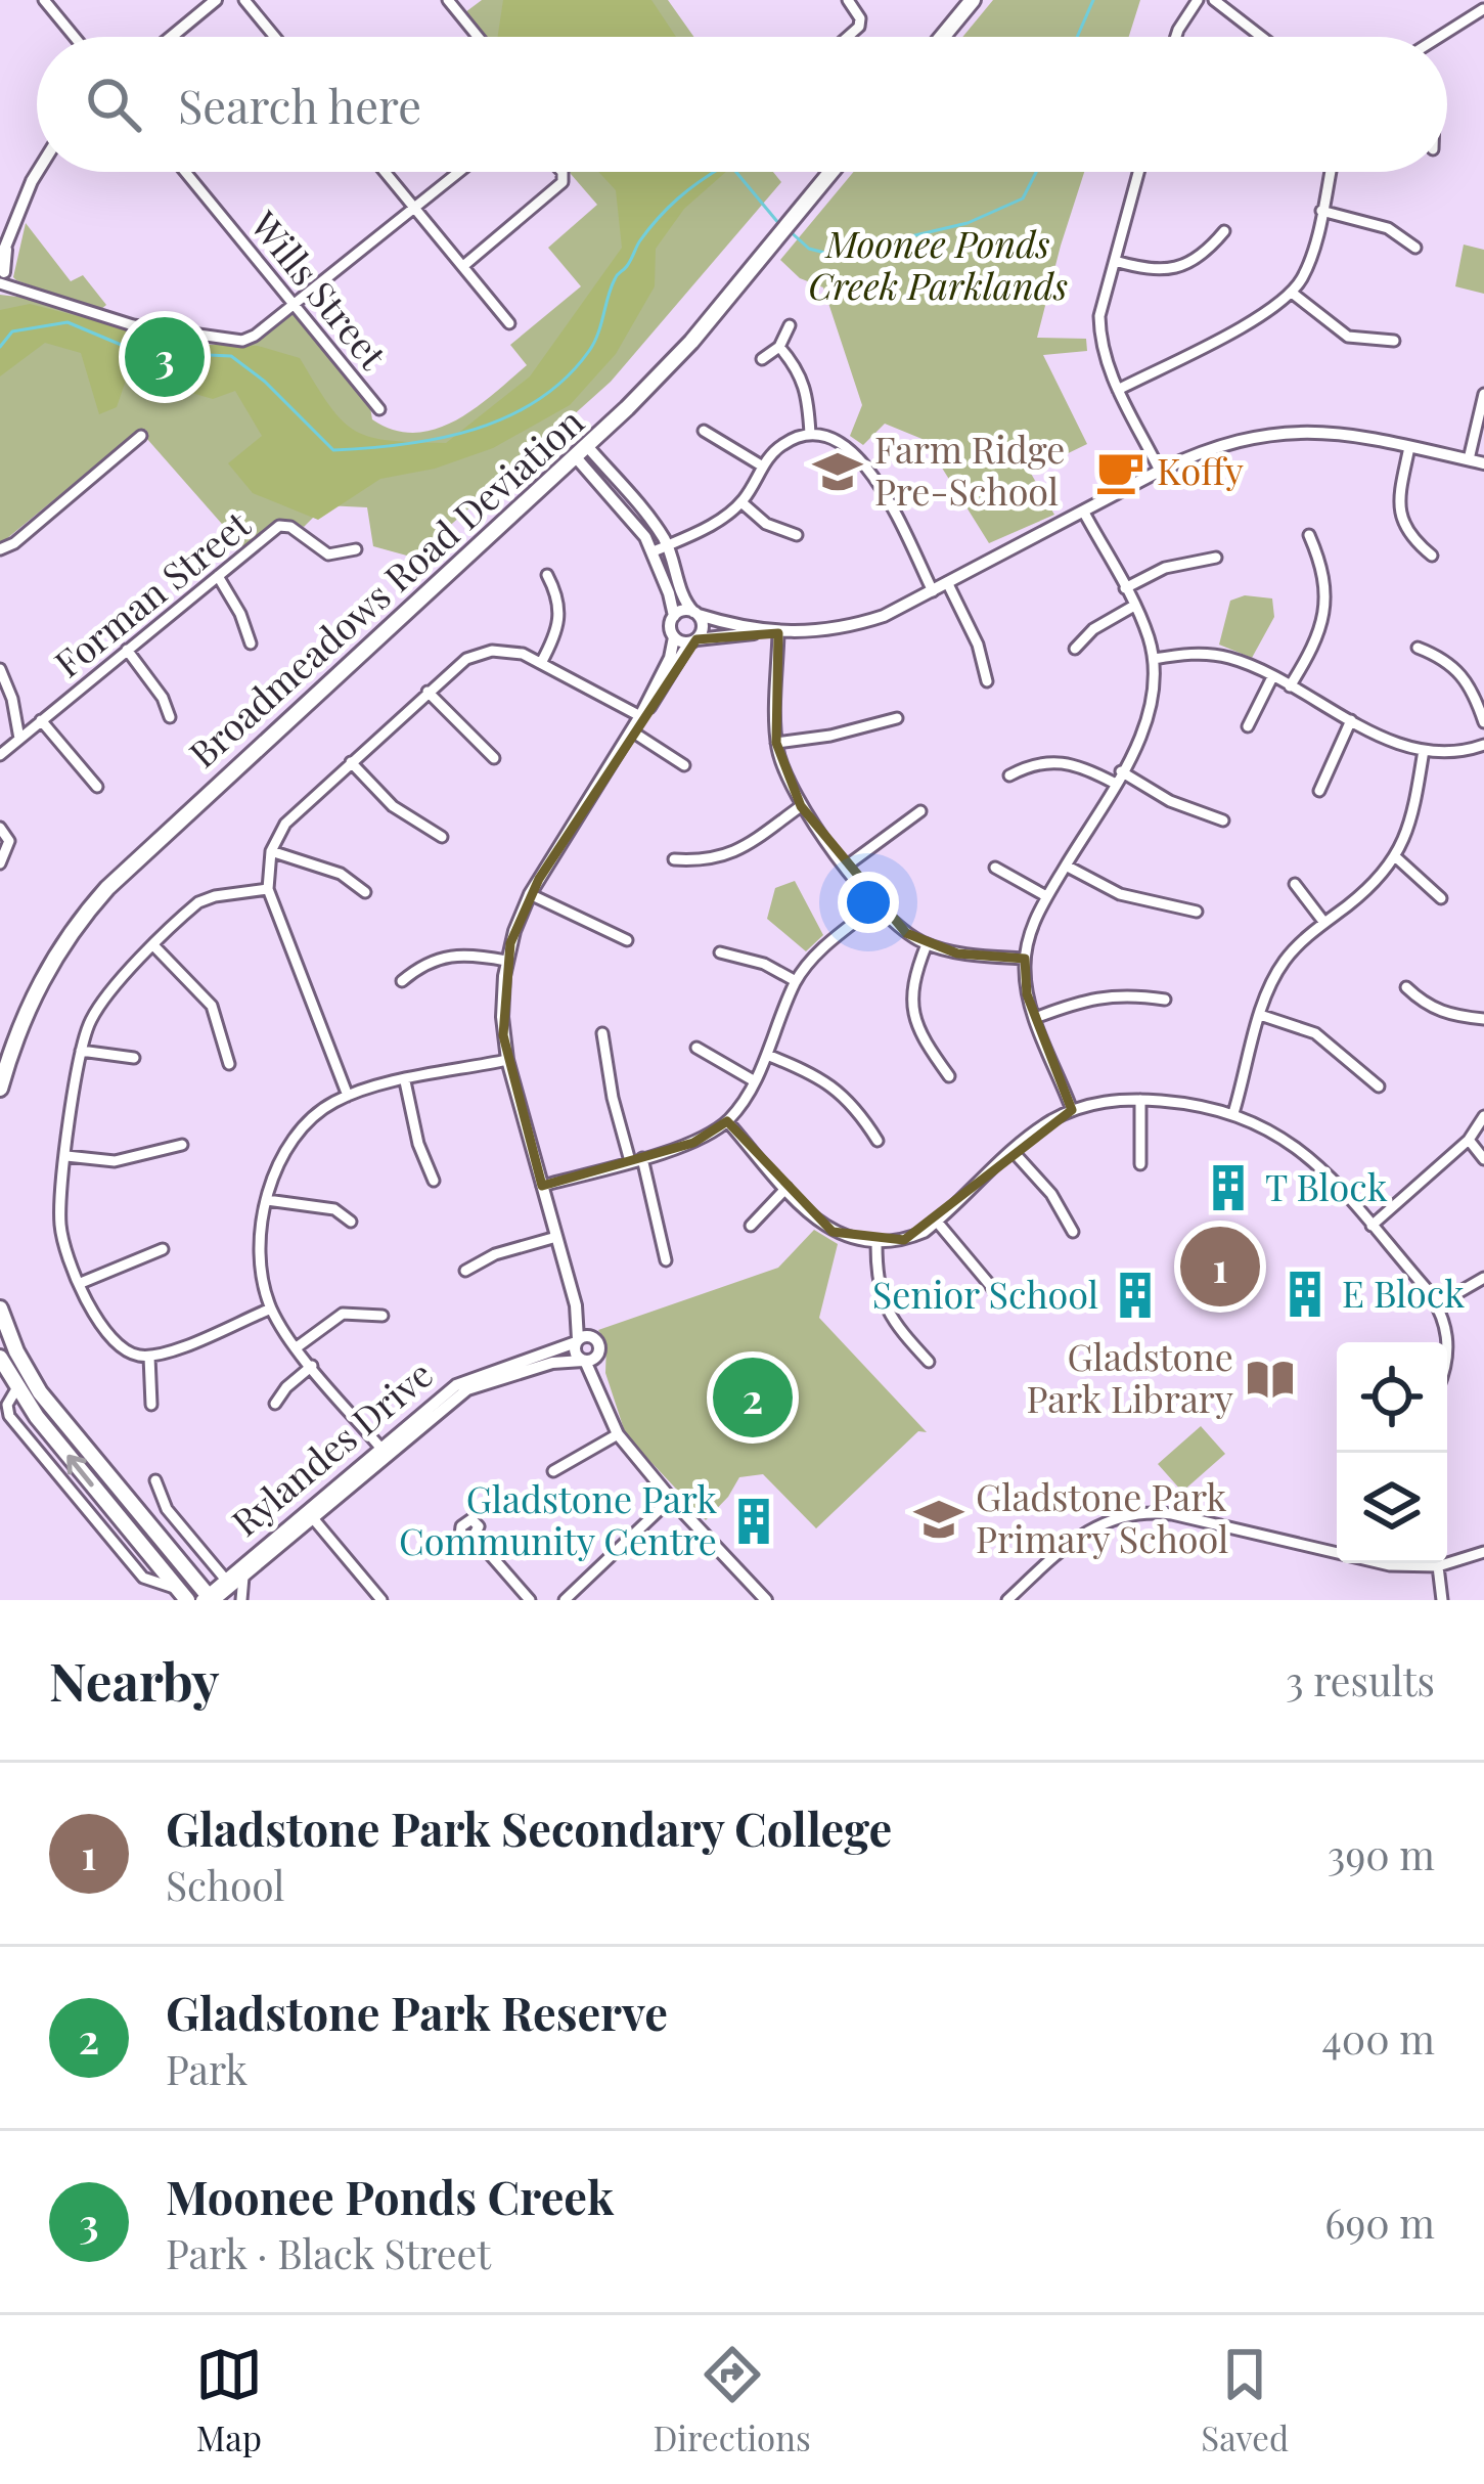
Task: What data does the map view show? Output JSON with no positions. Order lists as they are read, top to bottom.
{
  "streets": {
    "main road": ["Broadmeadows Road Deviation"],
    "street": ["Wills Street", "Forman Street", "Rylandes Drive"]
  },
  "parks": ["Moonee Ponds Creek Parklands"],
  "places": {
    "school or university": ["Farm Ridge Pre-School", "Gladstone Park Primary School"],
    "cafe": ["Koffy"],
    "building": [
      "T Block",
      "E Block",
      "Senior School",
      "Gladstone Park Community Centre"
    ],
    "library": ["Gladstone Park Library"]
  },
  "page": {
    "search": "Search here",
    "pins": ["3", "1", "2"],
    "heading": ["Nearby", "3 results"],
    "list": [
      {
        "mark": "1",
        "name": "Gladstone Park Secondary College",
        "note": "School",
        "value": "390 m"
      },
      {
        "mark": "2",
        "name": "Gladstone Park Reserve",
        "note": "Park",
        "value": "400 m"
      },
      {
        "mark": "3",
        "name": "Moonee Ponds Creek",
        "note": "Park · Black Street",
        "value": "690 m"
      }
    ],
    "nav": ["Map", "Directions", "Saved"]
  }
}
